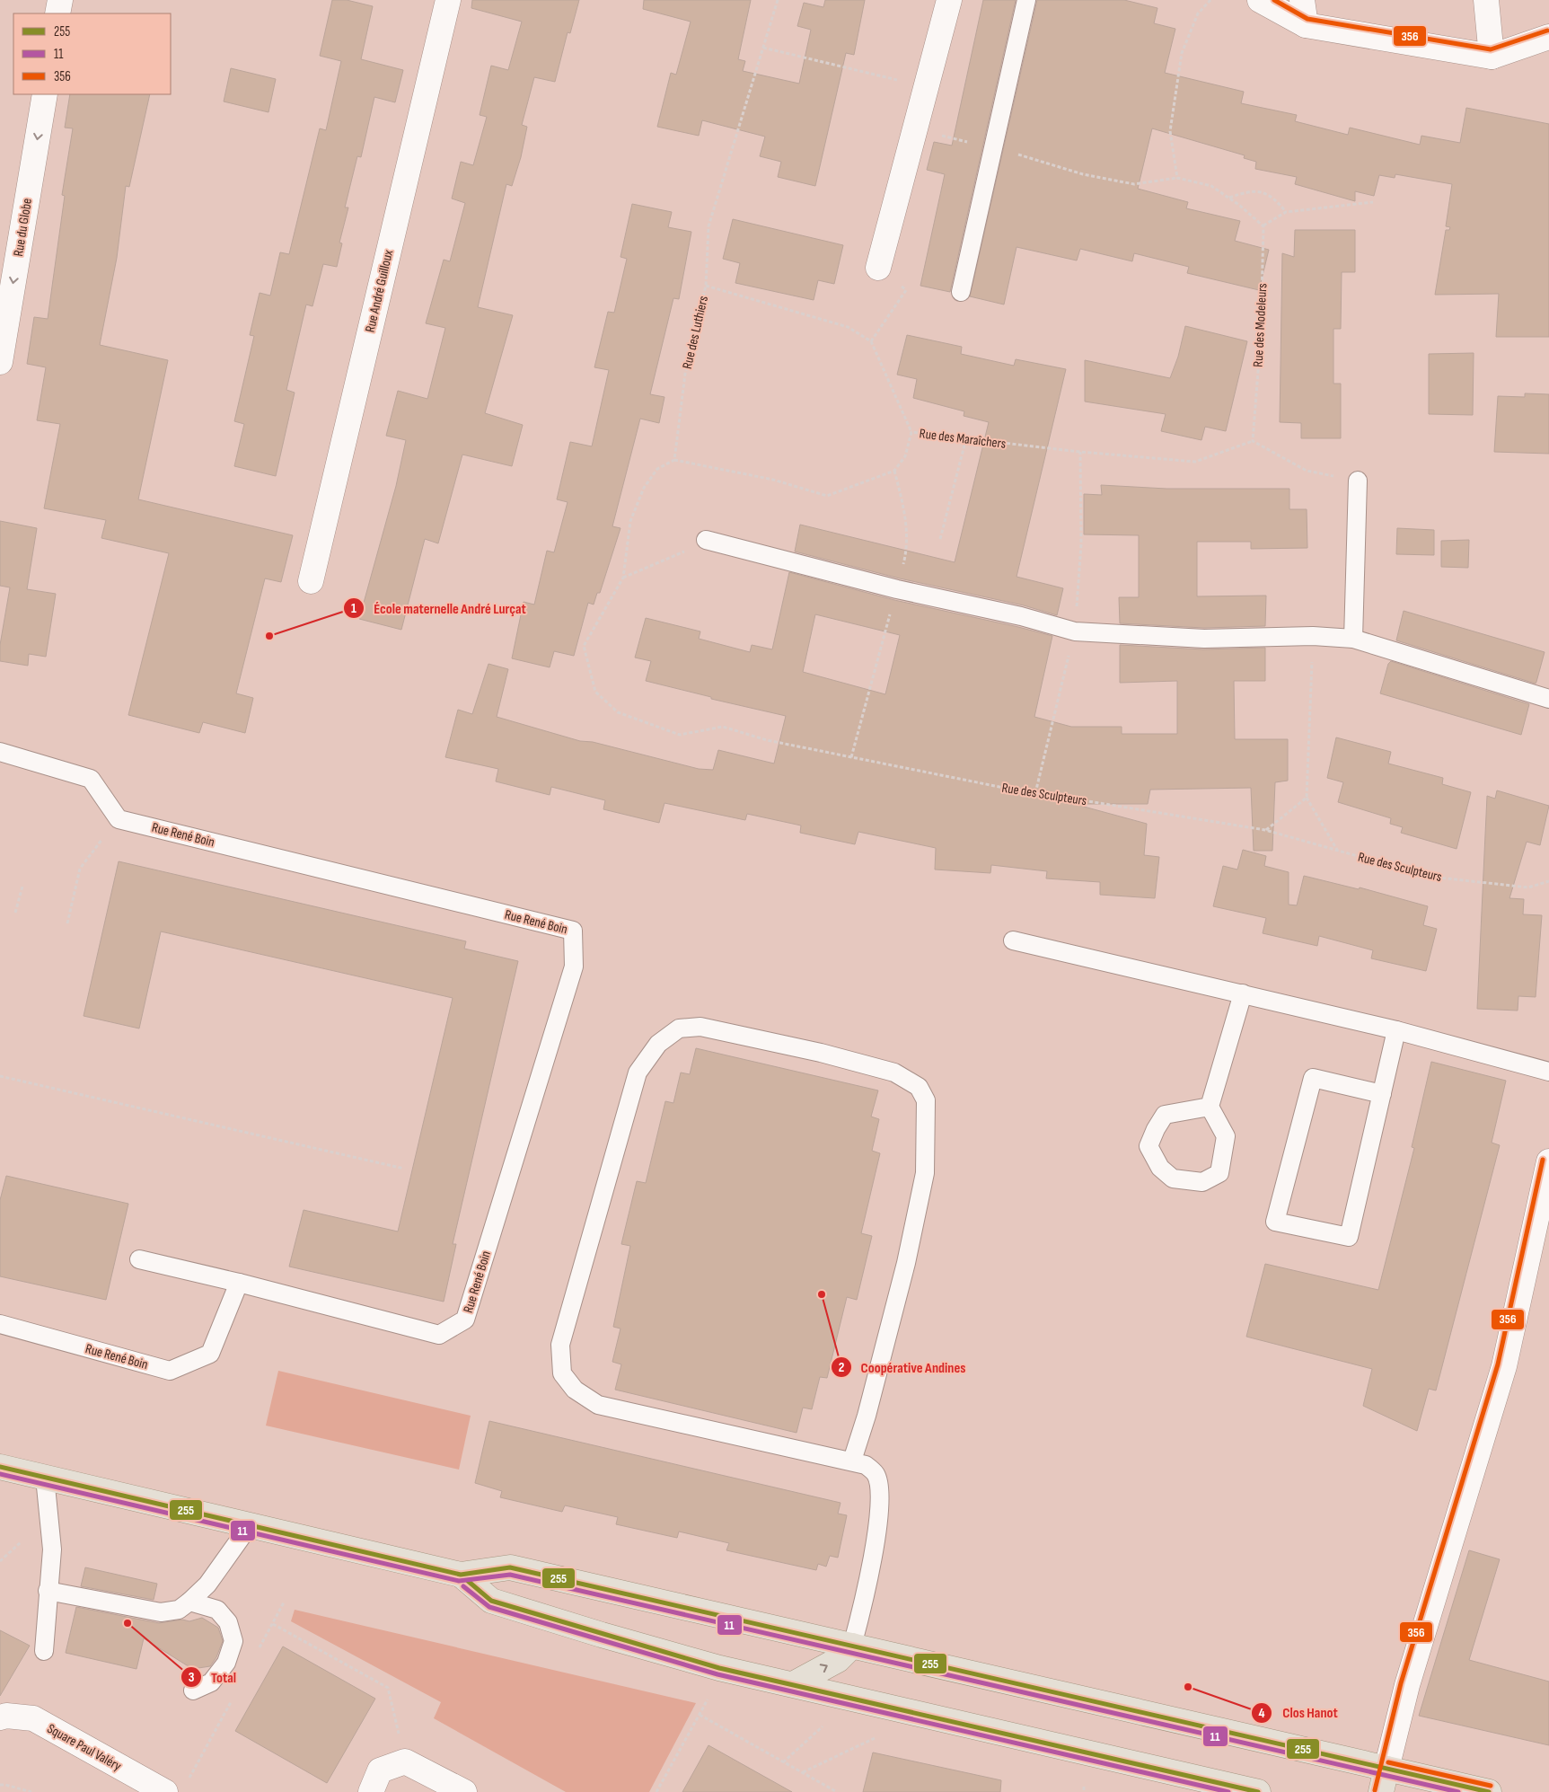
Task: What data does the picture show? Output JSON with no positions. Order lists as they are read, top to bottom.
{
  "streets": {
    "street": ["Rue du Globe", "Rue André Guilloux", "Square Paul Valéry"],
    "lane": ["Rue René Boin"],
    "path": [
      "Rue des Modeleurs",
      "Rue des Luthiers",
      "Rue des Maraîchers",
      "Rue des Sculpteurs"
    ]
  },
  "crossings": [
    ["Rue des Modeleurs", "Rue des Maraîchers"],
    ["Rue des Luthiers", "Rue des Maraîchers"]
  ],
  "one_way": ["Rue du Globe"],
  "places": [
    "École maternelle André Lurçat",
    "Coopérative Andines",
    "Total",
    "Clos Hanot"
  ],
  "lines": ["transit line 356", "transit line 255", "transit line 11"],
  "legend": ["255", "11", "356"]
}
